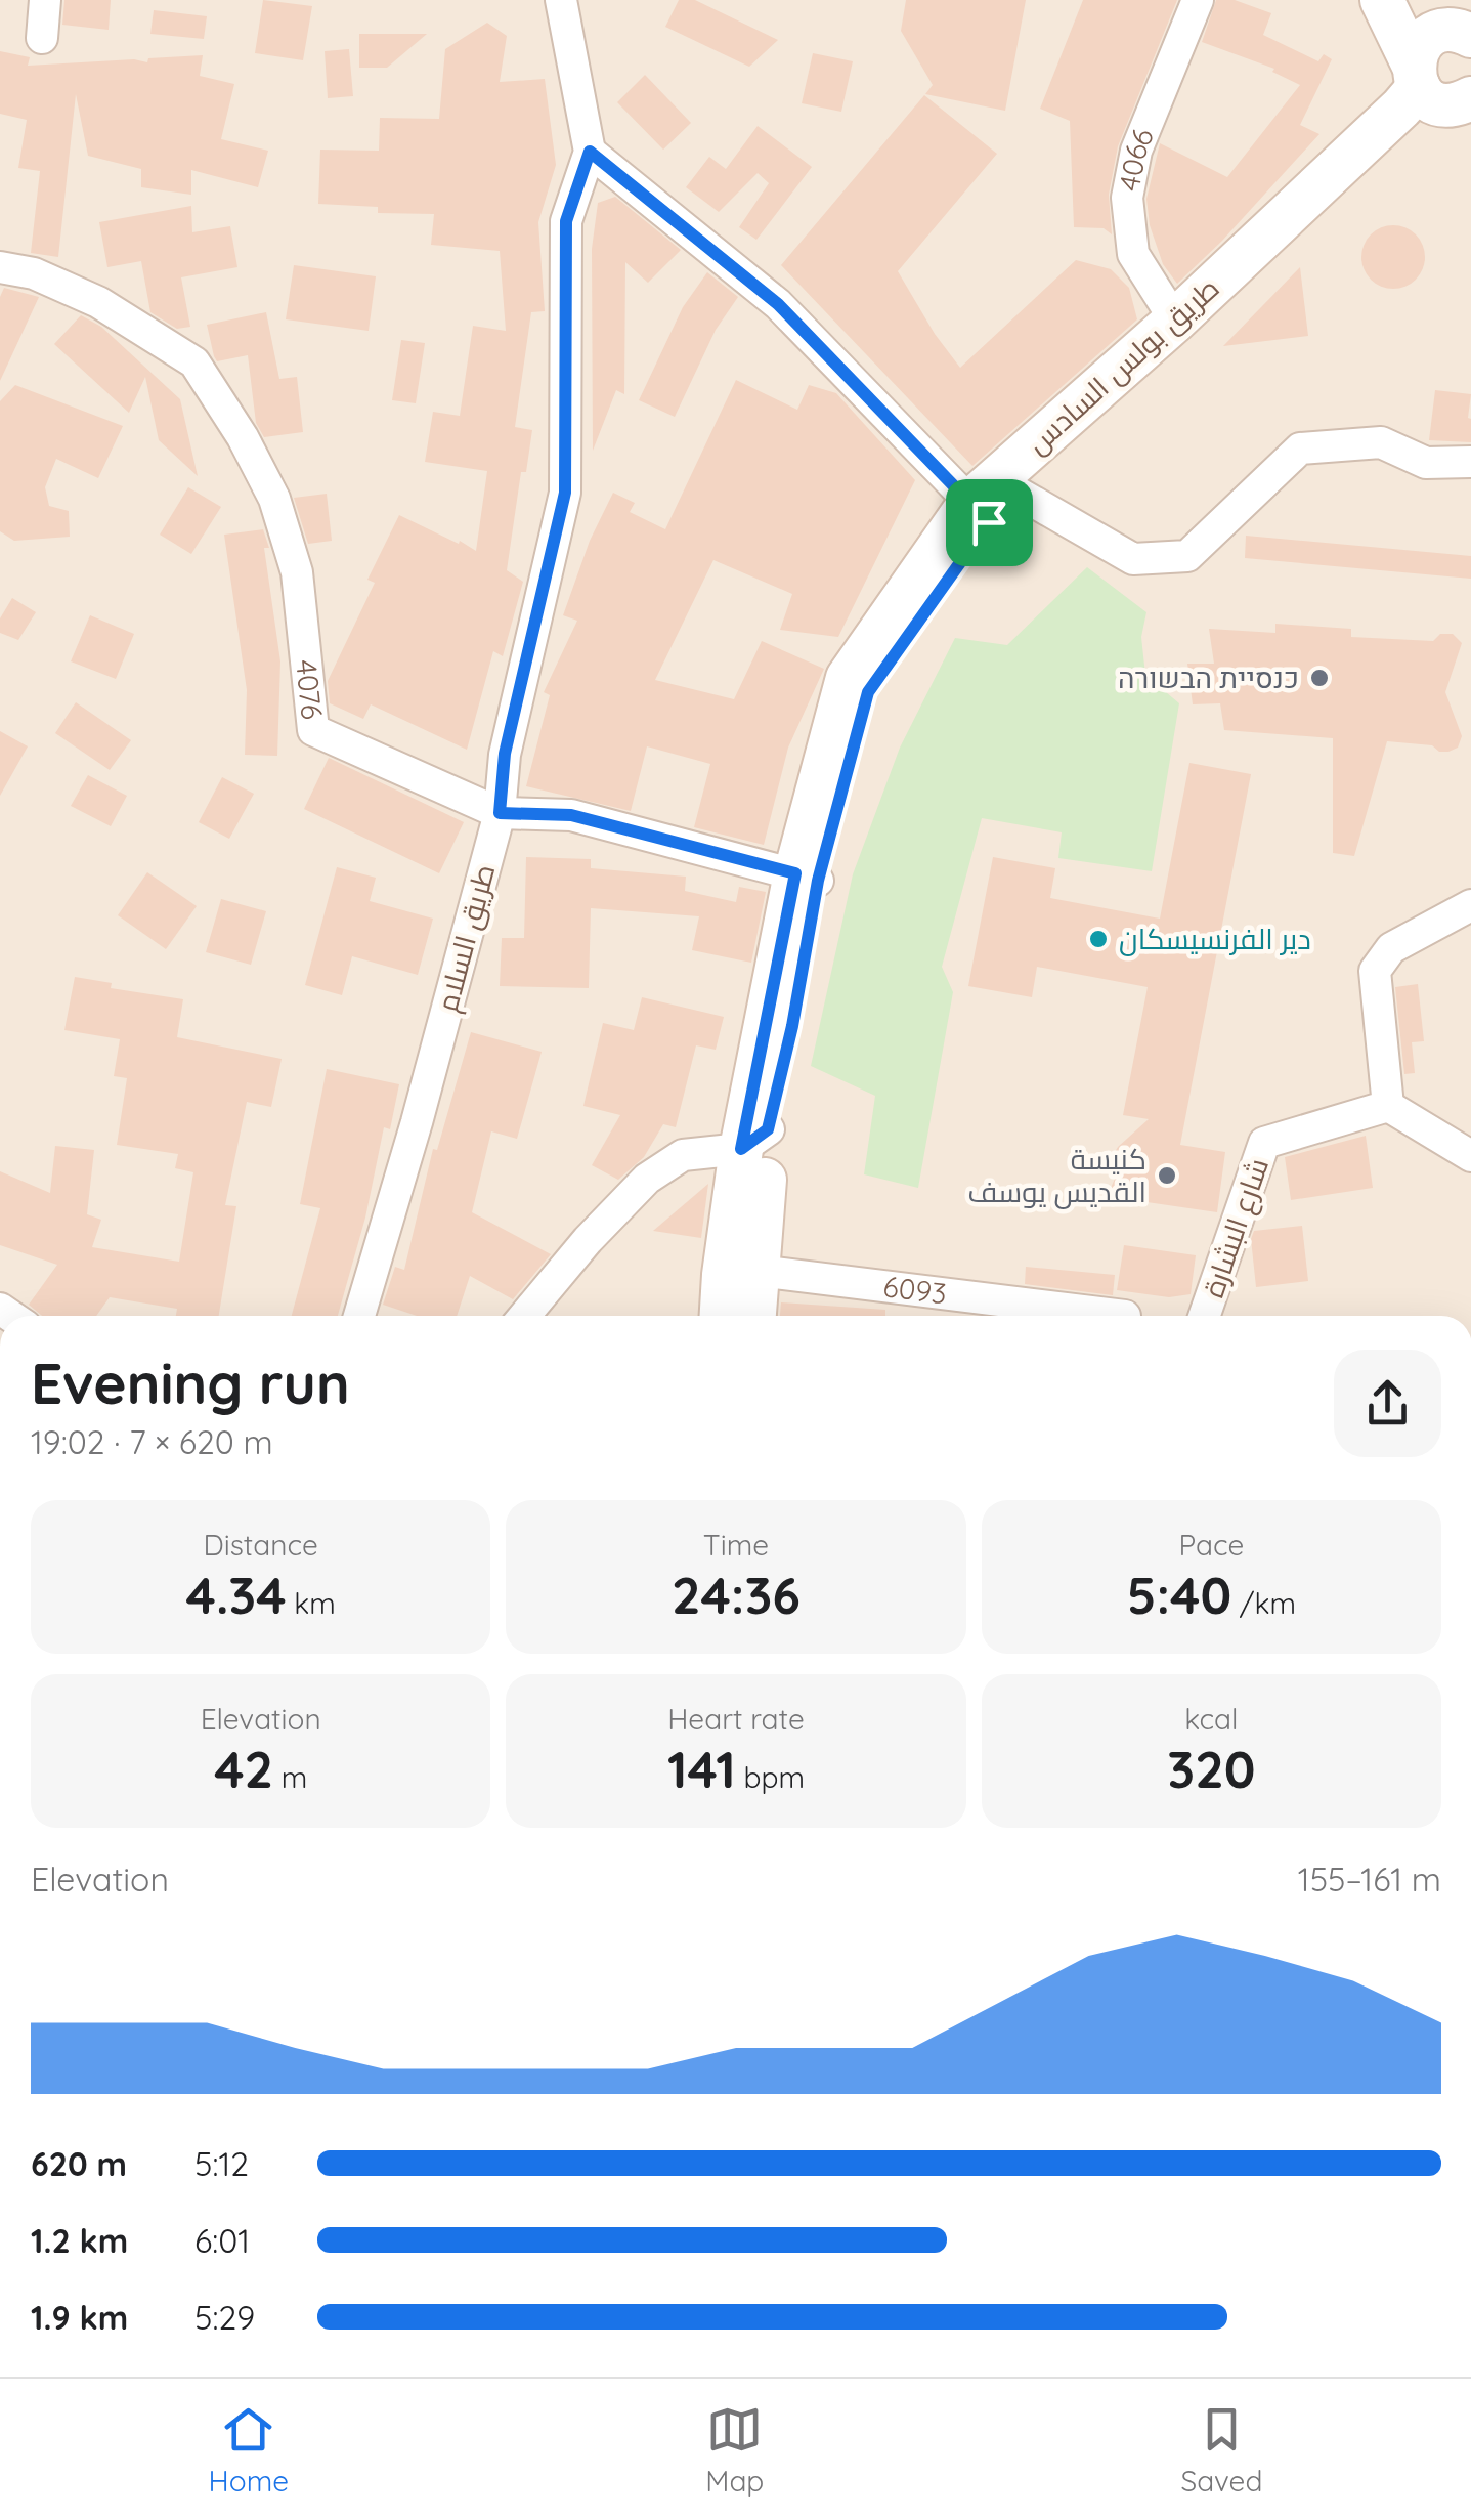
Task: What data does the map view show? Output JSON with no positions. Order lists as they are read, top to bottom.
{
  "streets": {
    "street": [
      "4066",
      "طريق بولس السادس",
      "4076",
      "طريق السلام",
      "شارع البشارة",
      "6093"
    ]
  },
  "crossings": [
    ["4066", "طريق بولس السادس"],
    ["طريق بولس السادس", "4076"],
    ["طريق بولس السادس", "6093"],
    ["4076", "طريق السلام"]
  ],
  "places": ["כנסיית הבשורה", "دير الفرنسيسكان", "كنيسة القديس يوسف"],
  "page": {
    "heading": ["Evening run", "19:02 · 7 × 620 m"],
    "stats": [
      ["Distance", "4.34 km"],
      ["Time", "24:36"],
      ["Pace", "5:40 /km"],
      ["Elevation", "42 m"],
      ["Heart rate", "141 bpm"],
      ["kcal", "320"]
    ],
    "chart": ["Elevation", "155–161 m"],
    "list": [
      {
        "name": "620 m",
        "note": "5:12"
      },
      {
        "name": "1.2 km",
        "note": "6:01"
      },
      {
        "name": "1.9 km",
        "note": "5:29"
      }
    ],
    "tabs": ["Home", "Map", "Saved"]
  }
}
